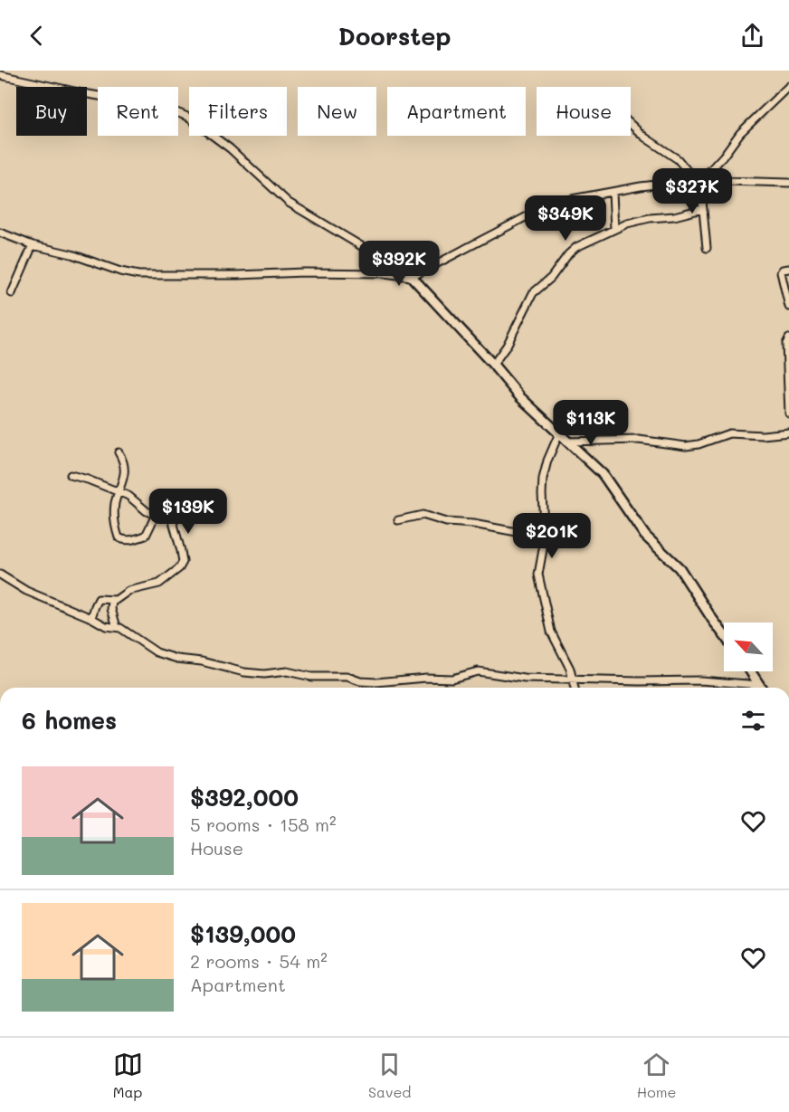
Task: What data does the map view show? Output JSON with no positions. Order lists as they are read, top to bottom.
{
  "north": "top left",
  "page": {
    "header": "Doorstep",
    "chip": [
      "Buy",
      "Rent",
      "Filters",
      "New",
      "Apartment",
      "House"
    ],
    "price": [
      "$327K",
      "$349K",
      "$392K",
      "$113K",
      "$139K",
      "$201K"
    ],
    "heading": "6 homes",
    "list": [
      {
        "name": "$392,000",
        "note": "5 rooms · 158 m² · House"
      },
      {
        "name": "$139,000",
        "note": "2 rooms · 54 m² · Apartment"
      }
    ],
    "tabs": ["Map", "Saved", "Home"]
  }
}
